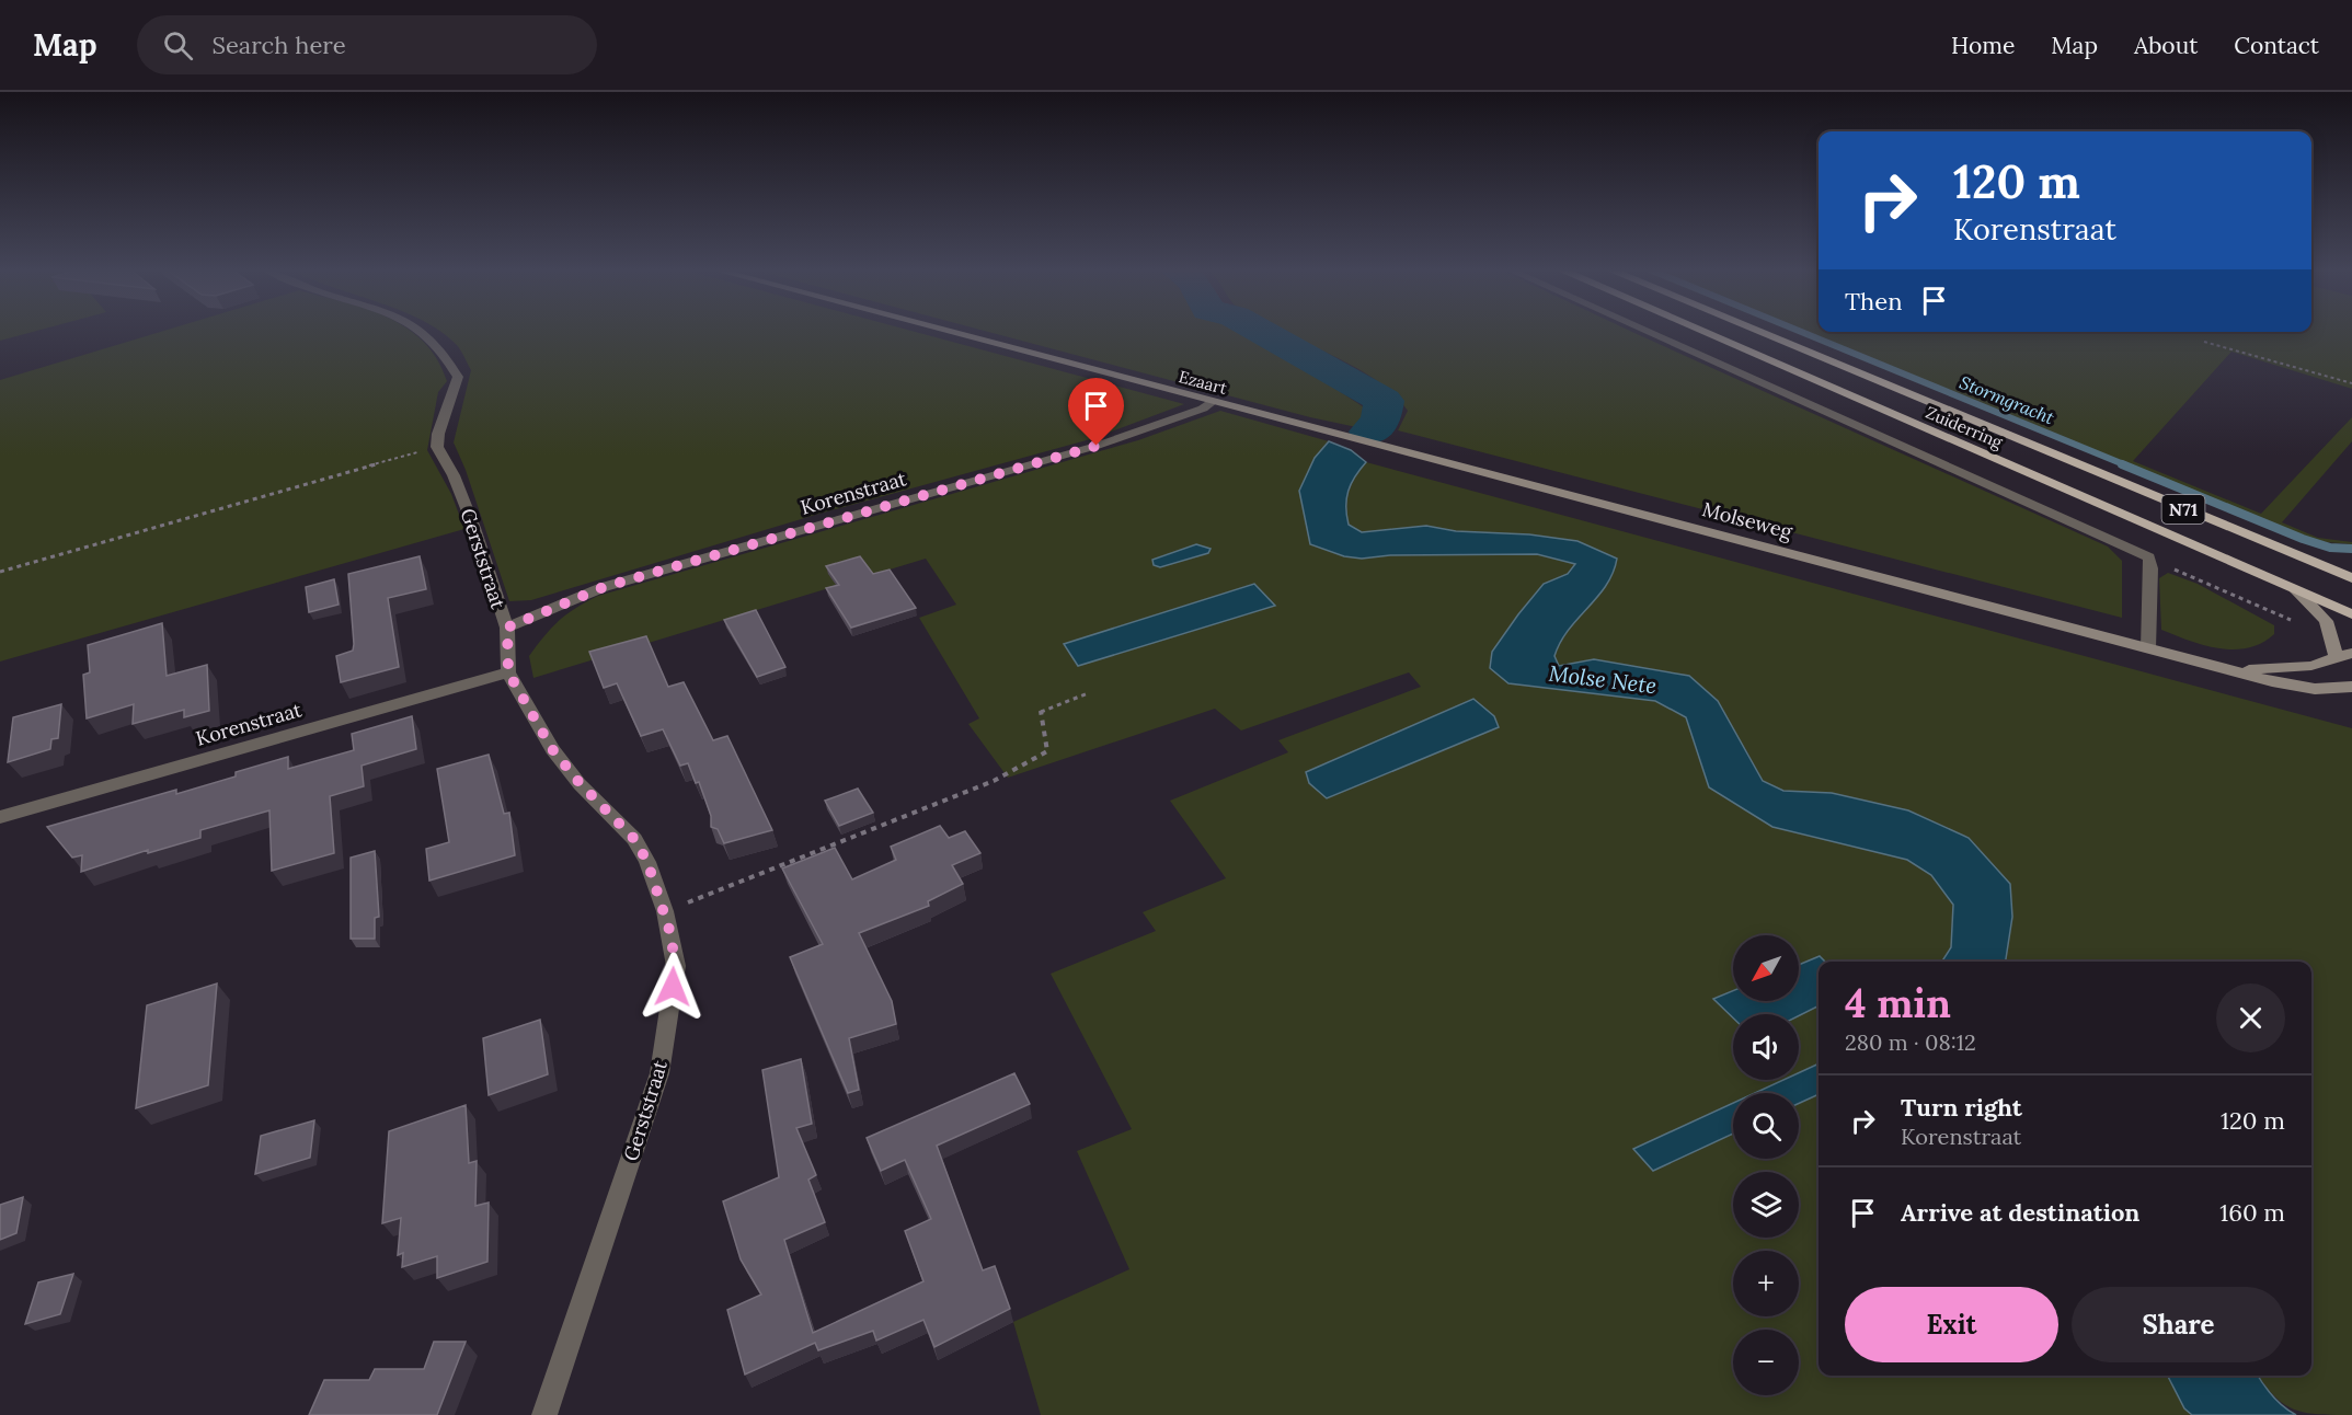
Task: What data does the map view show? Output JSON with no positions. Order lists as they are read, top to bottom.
{
  "streets": {
    "highway": ["Zuiderring", "N71"],
    "main road": ["Ezaart", "Molseweg"],
    "street": ["Korenstraat", "Gerststraat"]
  },
  "crossings": [
    ["Ezaart", "Korenstraat"],
    ["Ezaart", "Molseweg"],
    ["Korenstraat", "Gerststraat"]
  ],
  "water": ["Stormgracht", "Molse Nete"],
  "north": "bottom left",
  "page": {
    "header": "Map",
    "search": "Search here",
    "nav": [
      "Home",
      "Map",
      "About",
      "Contact"
    ],
    "turn": ["120 m", "Korenstraat"],
    "then": "Then",
    "map_buttons": ["+", "−"],
    "heading": ["4 min", "280 m · 08:12"],
    "list": [
      {
        "name": "Turn right",
        "note": "Korenstraat",
        "value": "120 m"
      },
      {
        "name": "Arrive at destination",
        "value": "160 m"
      }
    ],
    "buttons": ["Exit", "Share"]
  }
}
